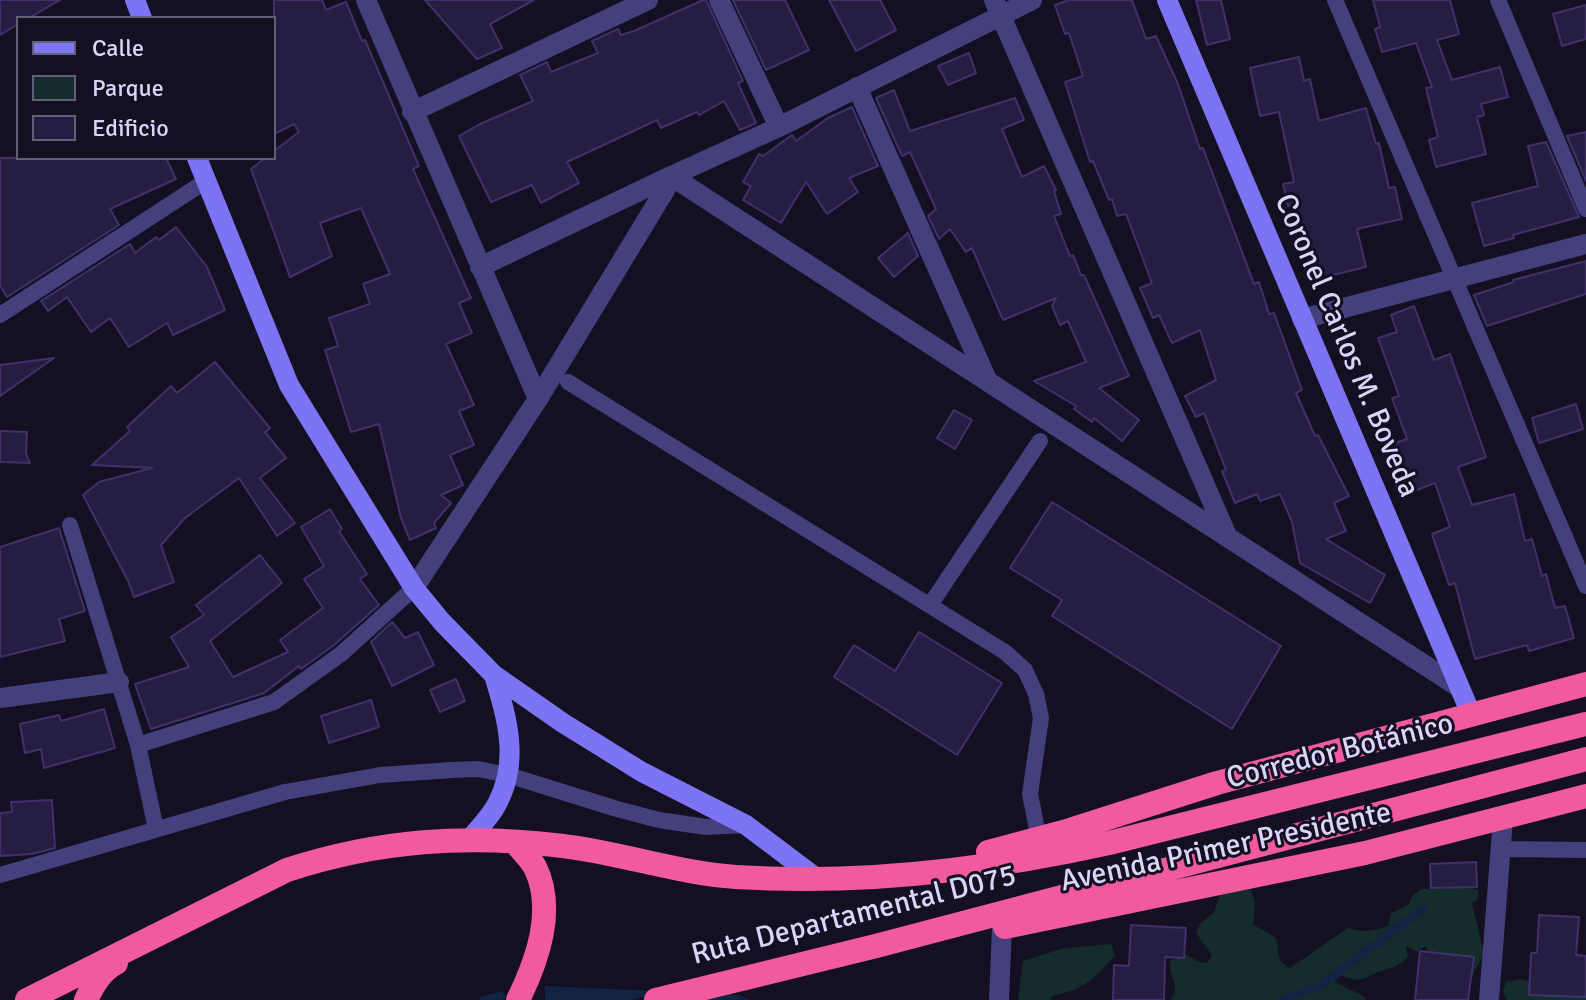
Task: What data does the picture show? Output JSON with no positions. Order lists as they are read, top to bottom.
{
  "streets": {
    "highway": ["Corredor Botánico", "Avenida Primer Presidente", "Ruta Departamental D075"],
    "street": ["Coronel Carlos M. Boveda"]
  },
  "crossings": [
    ["Coronel Carlos M. Boveda", "Avenida Primer Presidente"],
    ["Corredor Botánico", "Ruta Departamental D075"],
    ["Avenida Primer Presidente", "Ruta Departamental D075"]
  ],
  "legend": ["Calle", "Parque", "Edificio"]
}
